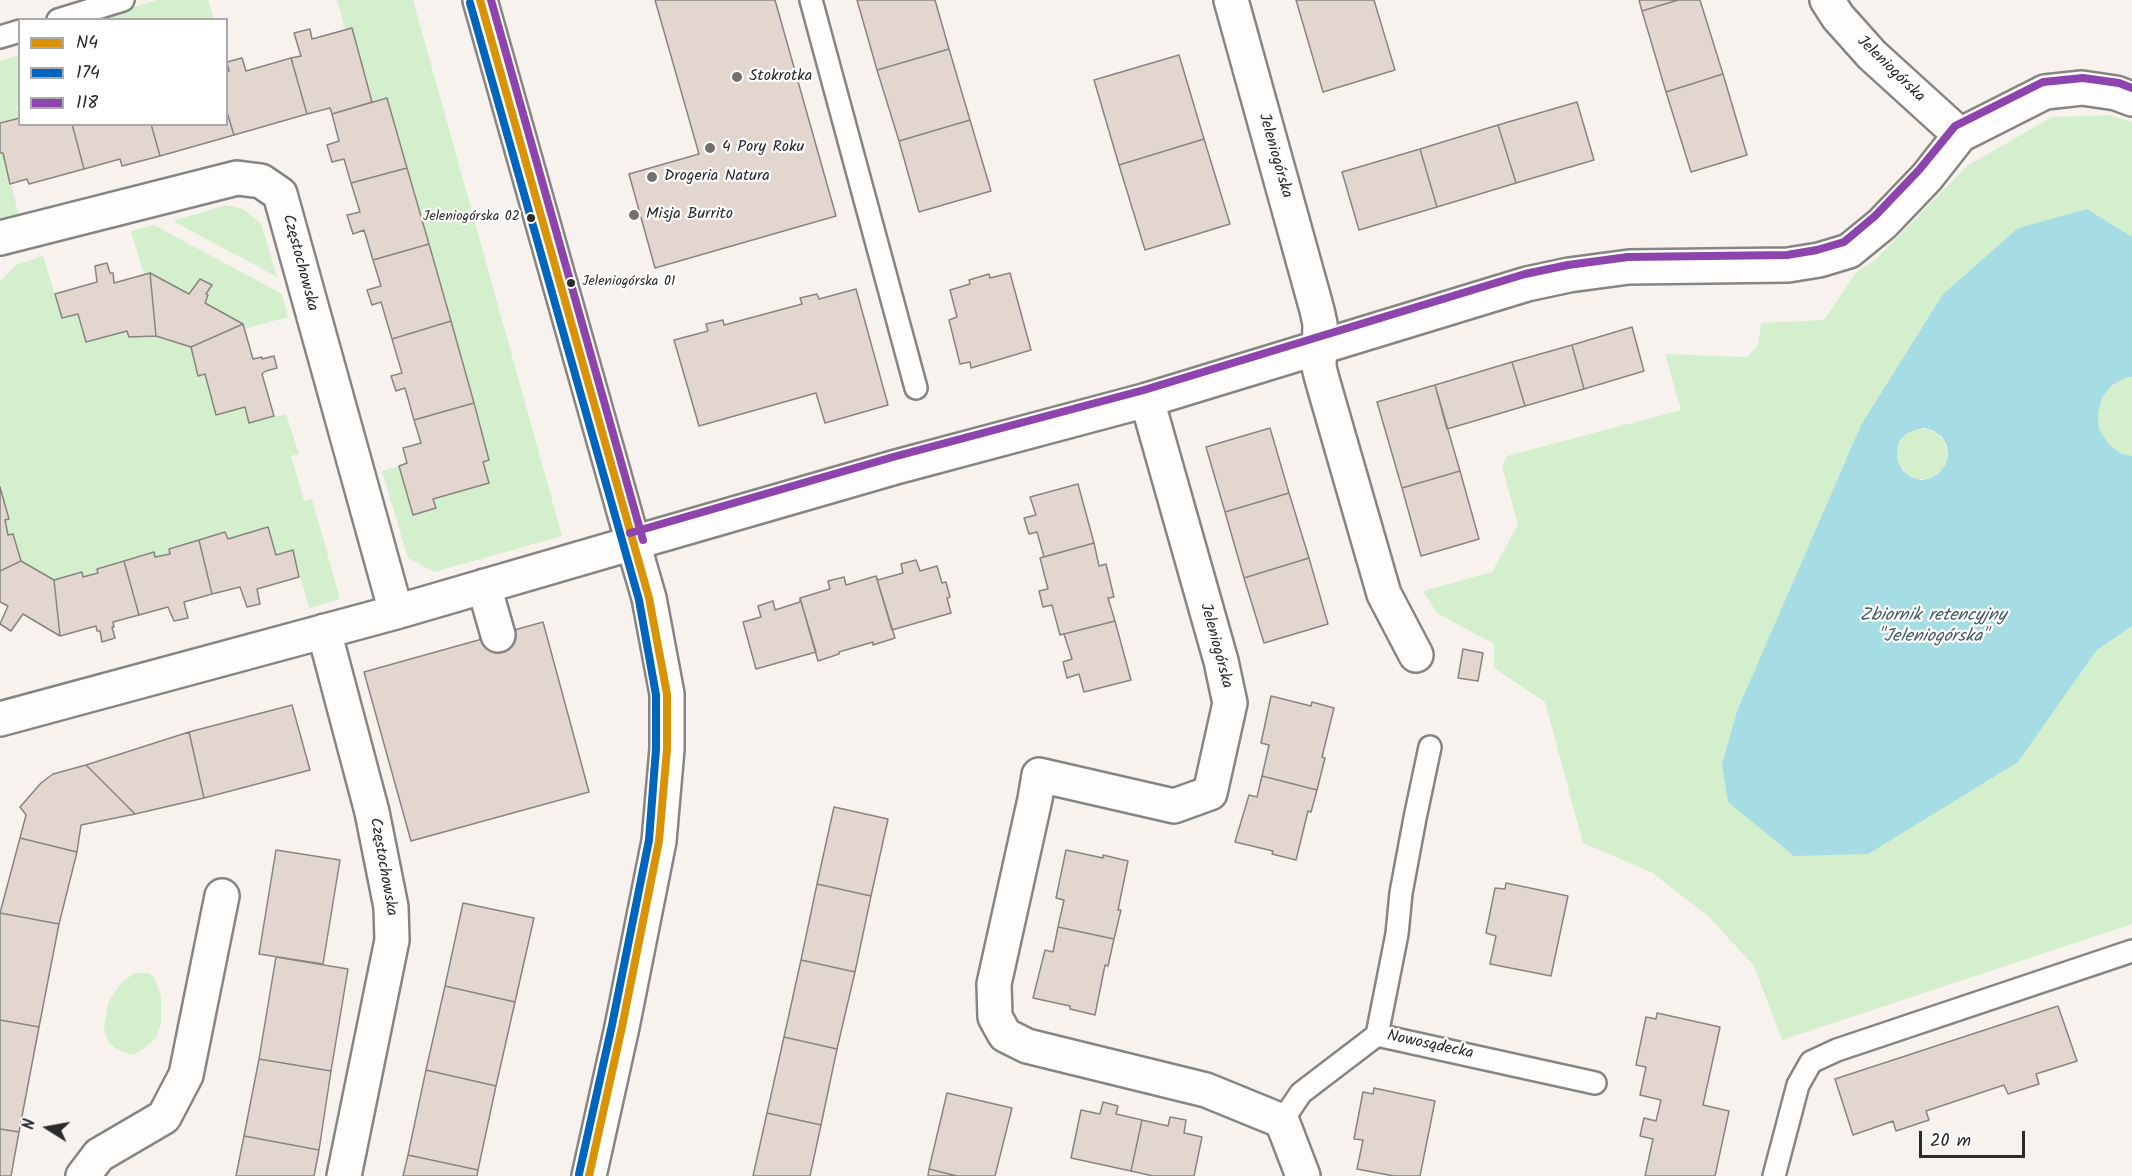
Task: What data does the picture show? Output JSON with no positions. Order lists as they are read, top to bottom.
{
  "streets": {
    "street": ["Jeleniogórska", "Częstochowska"],
    "lane": ["Nowosądecka"]
  },
  "crossings": [
    ["Jeleniogórska", "Nowosądecka"]
  ],
  "water": ["Zbiornik retencyjny \"Jeleniogórska\""],
  "places": [
    "Stokrotka",
    "4 Pory Roku",
    "Drogeria Natura",
    "Misja Burrito",
    "Jeleniogórska 02",
    "Jeleniogórska 01"
  ],
  "lines": ["transit line N4", "transit line 118", "transit line 174"],
  "legend": ["N4", "174", "118"],
  "scale_bar": "20 m",
  "north": "left"
}
